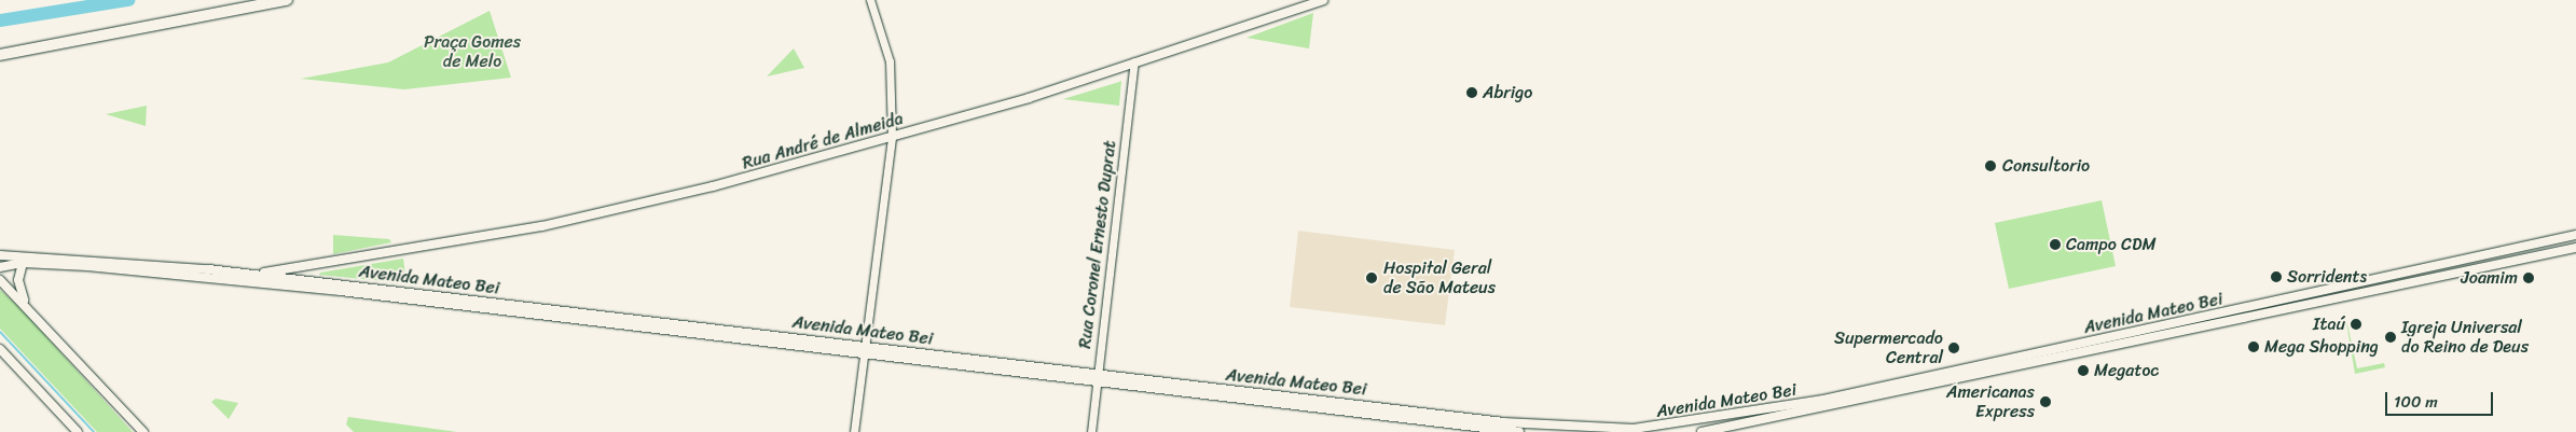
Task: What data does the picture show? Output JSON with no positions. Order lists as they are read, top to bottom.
{
  "streets": {
    "main road": ["Rua André de Almeida", "Avenida Mateo Bei"],
    "street": ["Rua Coronel Ernesto Duprat"]
  },
  "crossings": [
    ["Rua André de Almeida", "Rua Coronel Ernesto Duprat"],
    ["Rua André de Almeida", "Avenida Mateo Bei"],
    ["Rua Coronel Ernesto Duprat", "Avenida Mateo Bei"]
  ],
  "parks": ["Praça Gomes de Melo"],
  "places": [
    "Abrigo",
    "Consultorio",
    "Campo CDM",
    "Sorridents",
    "Hospital Geral de São Mateus",
    "Joamim",
    "Itaú",
    "Igreja Universal do Reino de Deus",
    "Mega Shopping",
    "Supermercado Central",
    "Megatoc",
    "Americanas Express"
  ],
  "scale_bar": "100 m"
}
